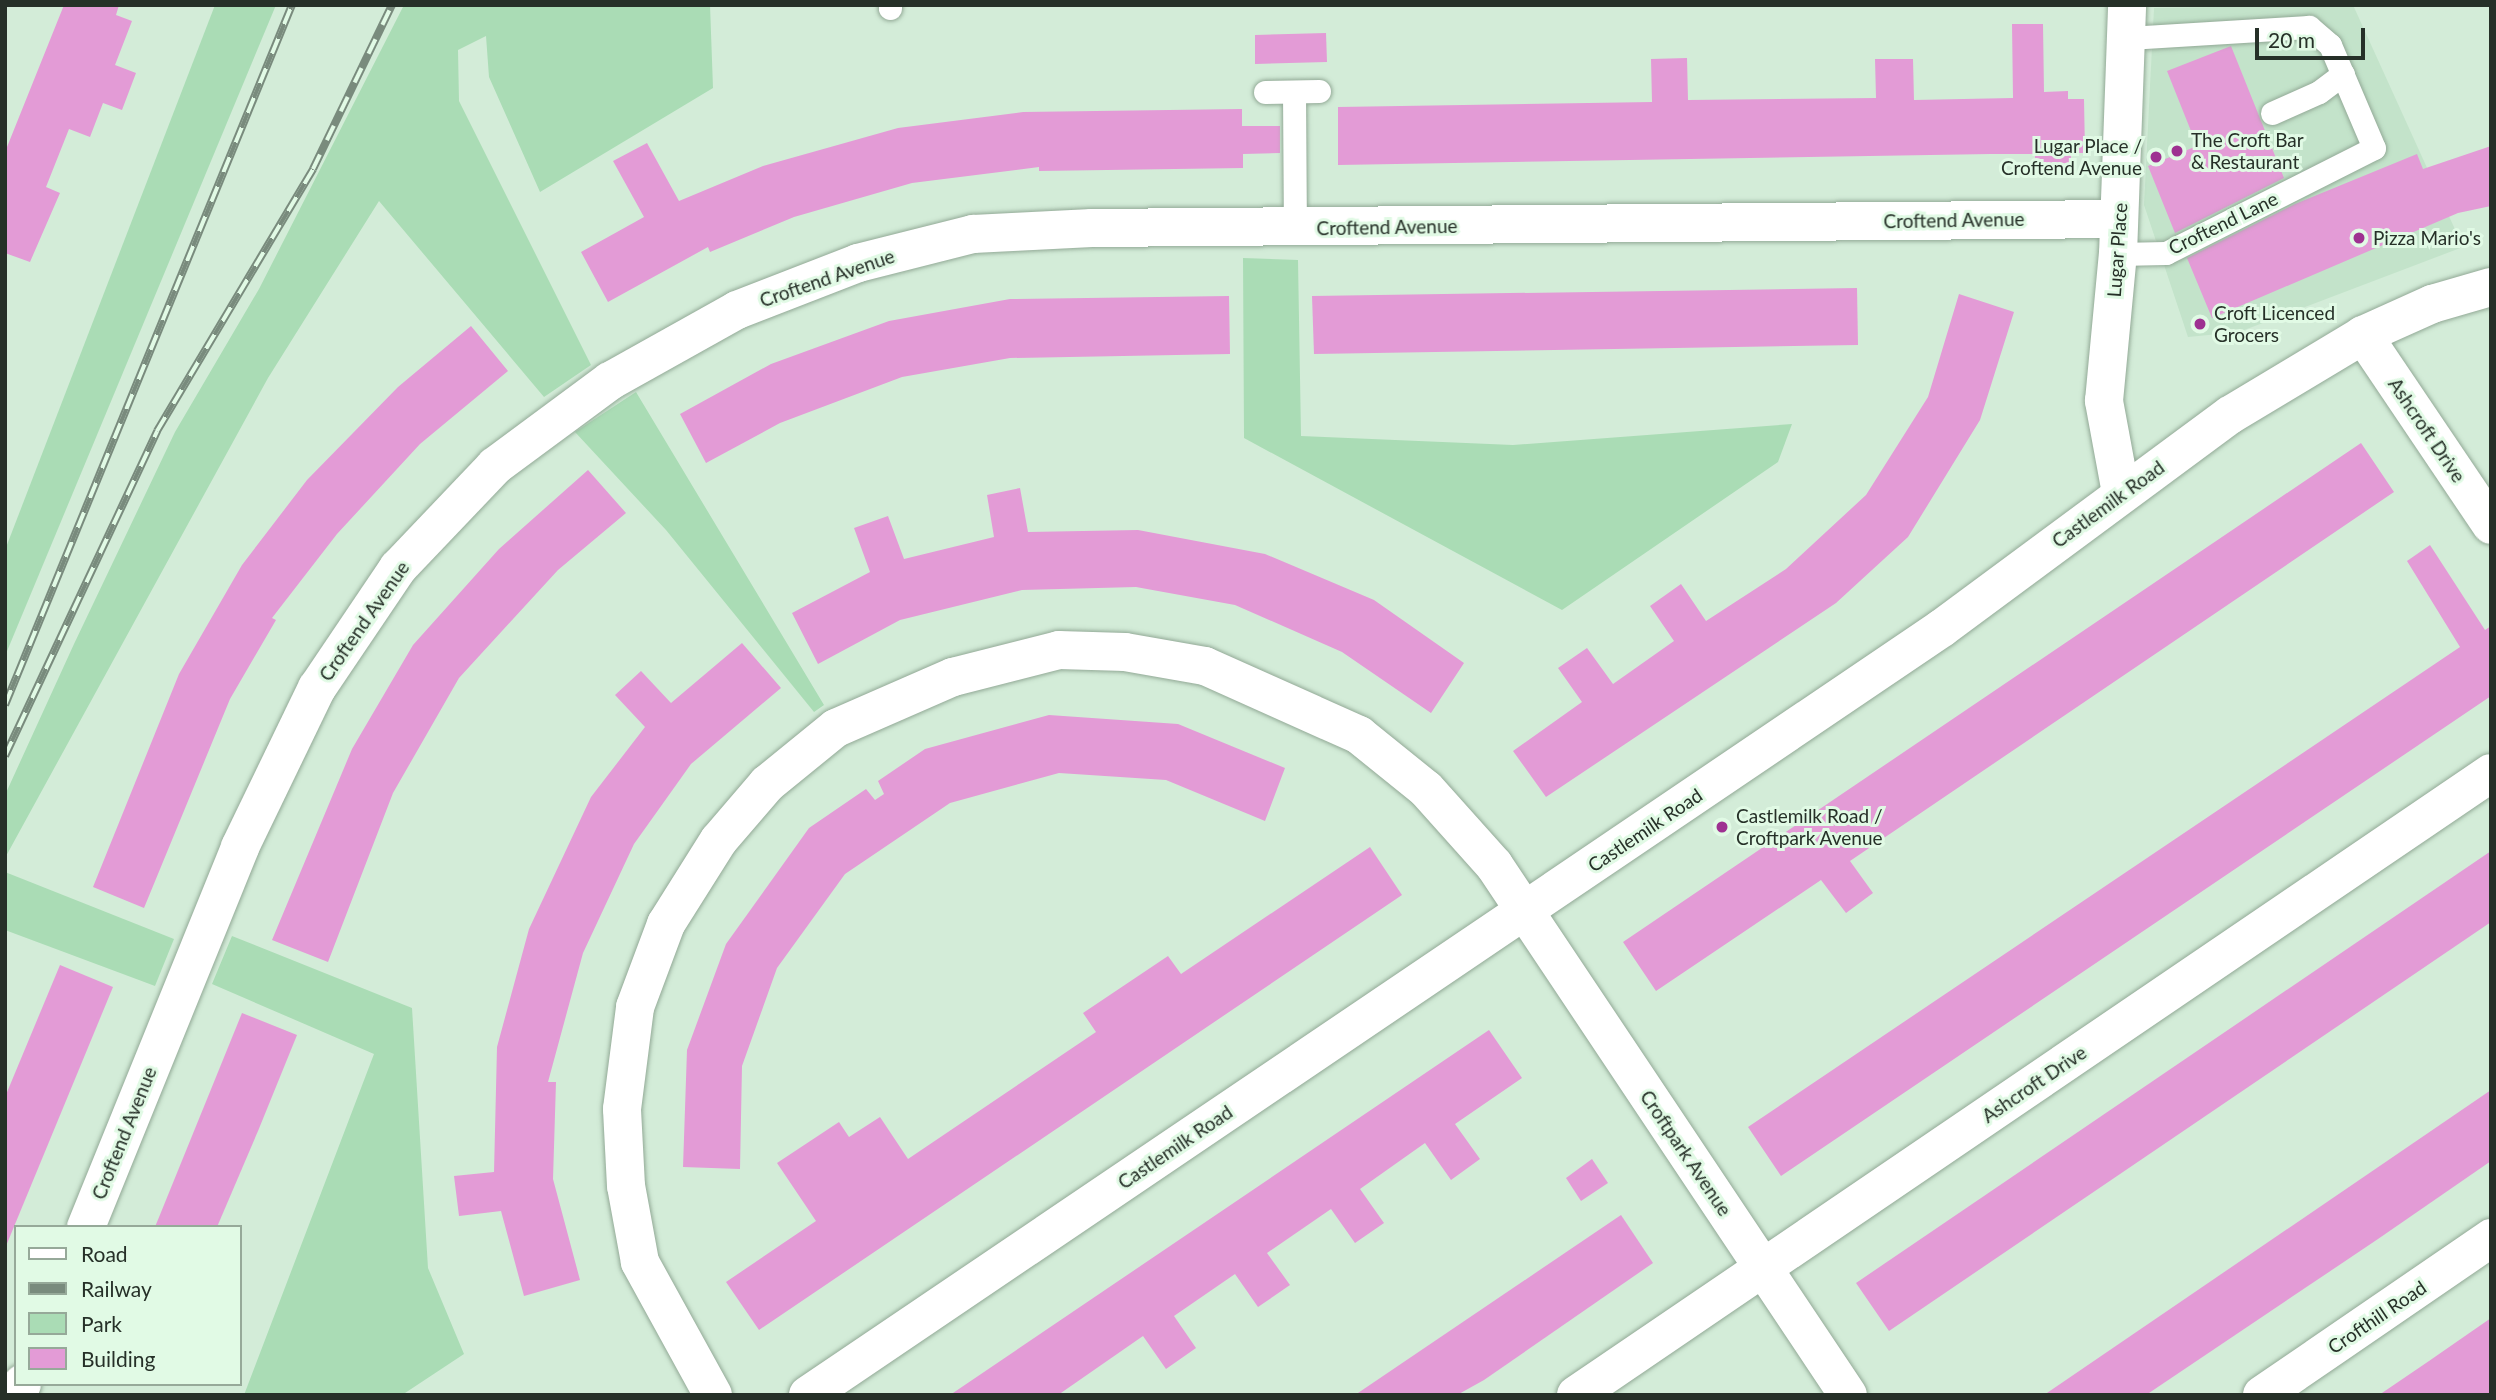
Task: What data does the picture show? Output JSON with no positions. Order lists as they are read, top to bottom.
{
  "streets": {
    "street": [
      "Croftend Avenue",
      "Lugar Place",
      "Ashcroft Drive",
      "Castlemilk Road",
      "Croftpark Avenue",
      "Crofthill Road"
    ],
    "lane": ["Croftend Lane"]
  },
  "crossings": [
    ["Croftend Avenue", "Croftend Lane"],
    ["Croftend Avenue", "Lugar Place"],
    ["Croftend Lane", "Lugar Place"],
    ["Lugar Place", "Castlemilk Road"],
    ["Ashcroft Drive", "Castlemilk Road"],
    ["Ashcroft Drive", "Croftpark Avenue"],
    ["Castlemilk Road", "Croftpark Avenue"]
  ],
  "places": [
    "The Croft Bar & Restaurant",
    "Lugar Place / Croftend Avenue",
    "Pizza Mario's",
    "Croft Licenced Grocers",
    "Castlemilk Road / Croftpark Avenue"
  ],
  "legend": [
    "Road",
    "Railway",
    "Park",
    "Building"
  ],
  "scale_bar": "20 m"
}
